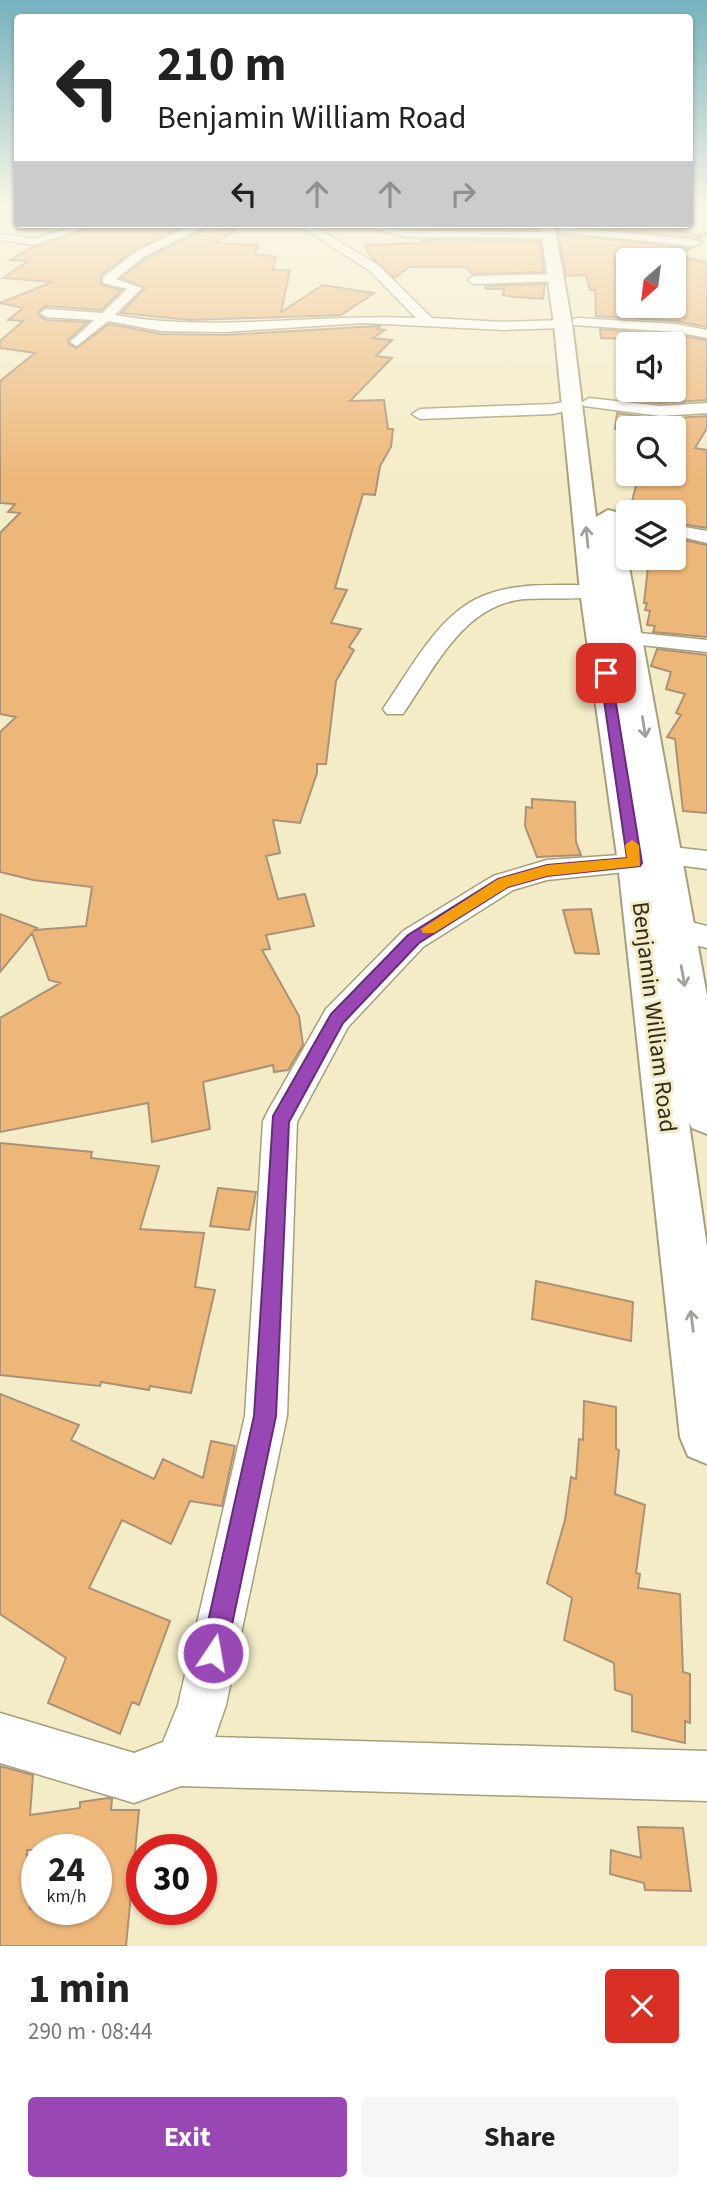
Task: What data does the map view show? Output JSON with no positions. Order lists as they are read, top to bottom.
{
  "streets": {
    "main road": ["Benjamin William Road"]
  },
  "north": "bottom left",
  "page": {
    "turn": ["210 m", "Benjamin William Road"],
    "speed": "24 km/h",
    "limit": "30",
    "heading": ["1 min", "290 m · 08:44"],
    "buttons": ["Exit", "Share"]
  }
}
